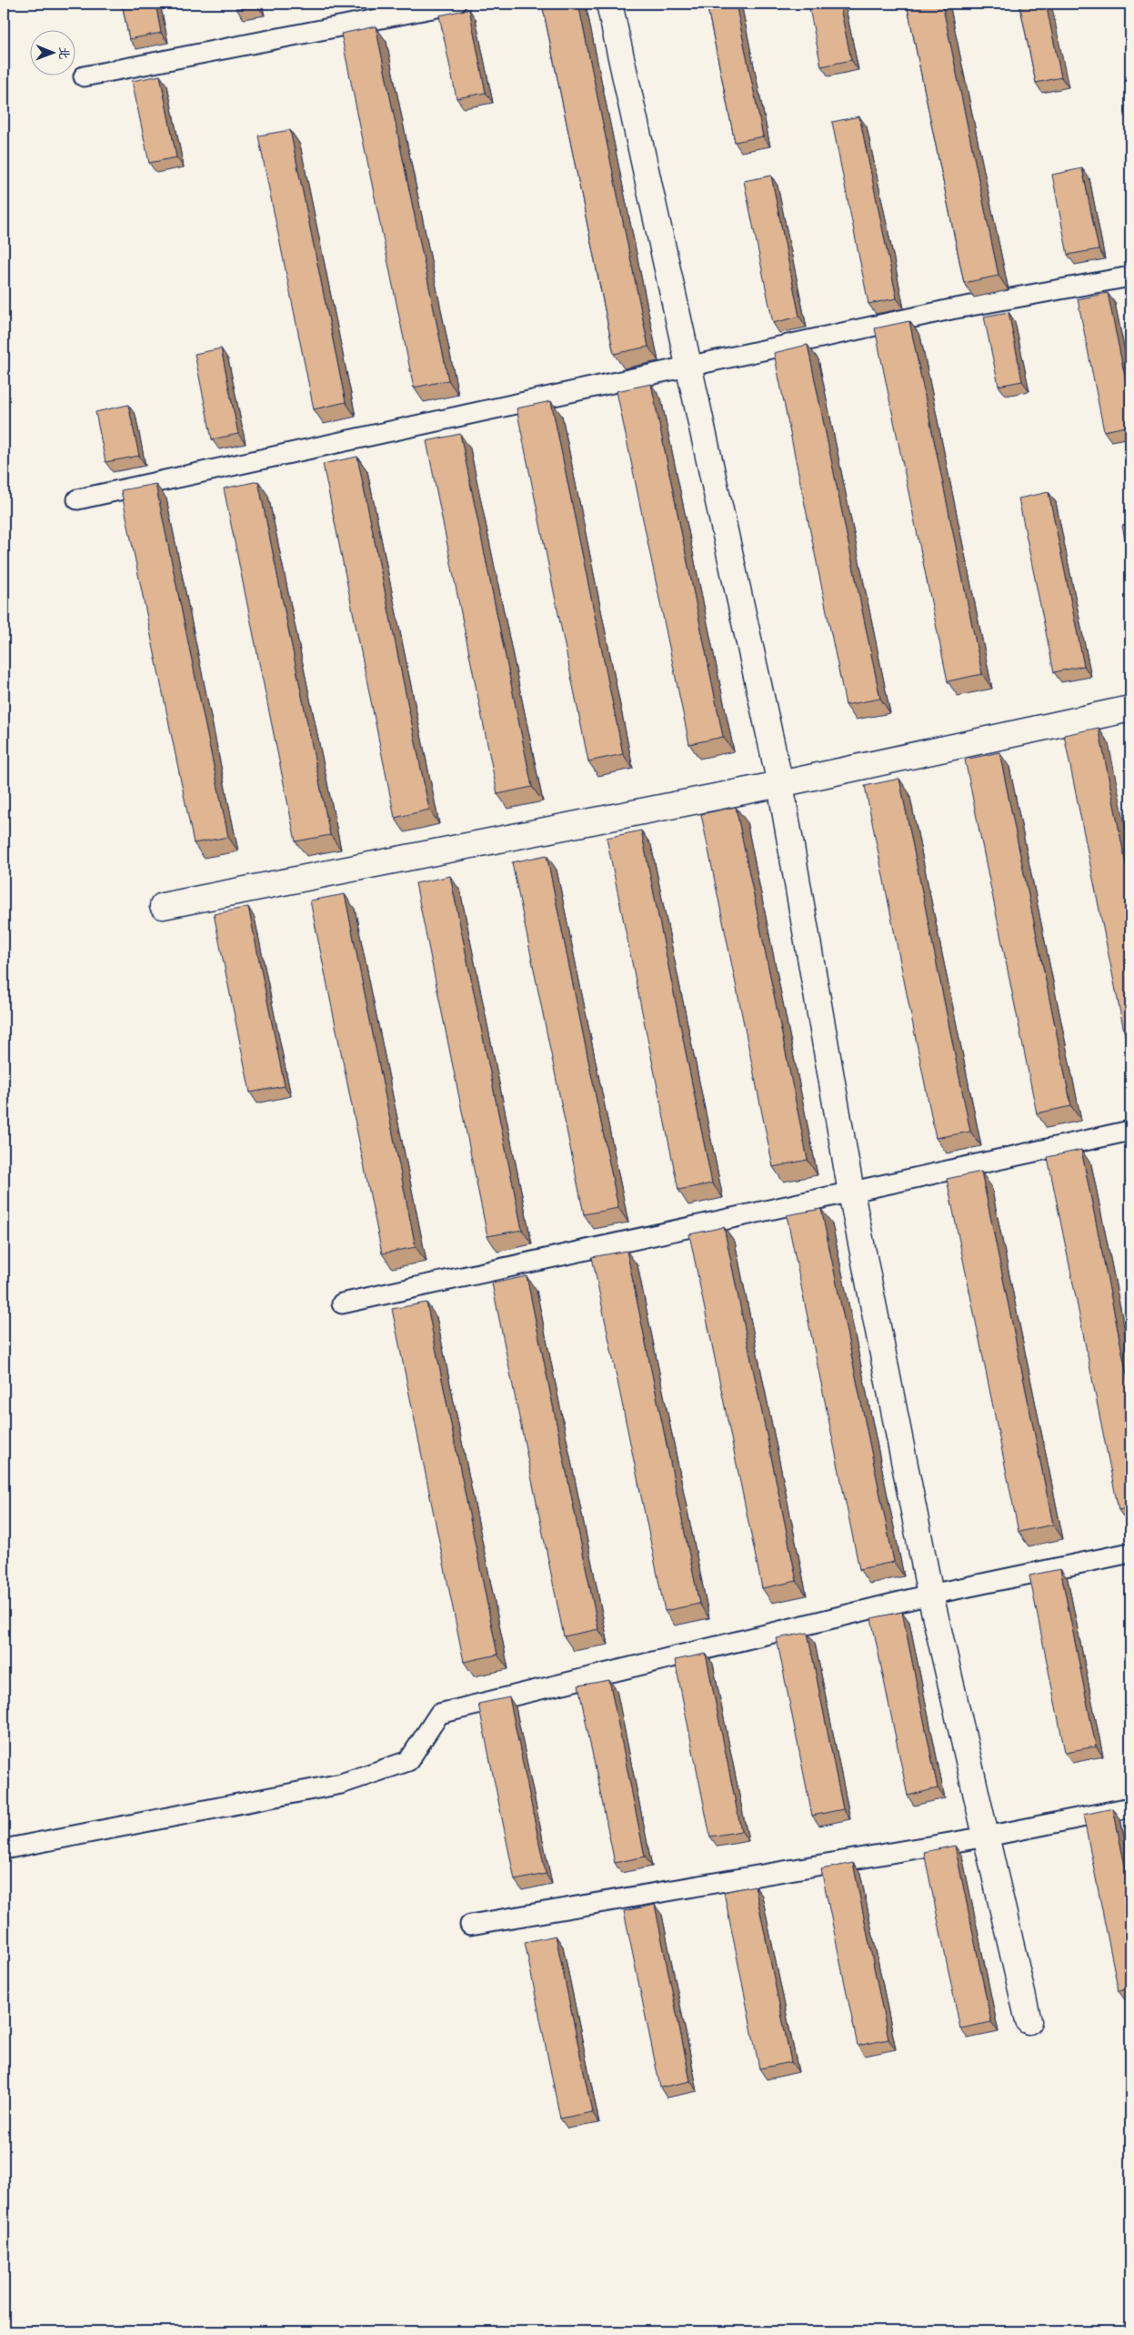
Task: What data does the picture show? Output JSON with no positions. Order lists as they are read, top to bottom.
{
  "north": "right"
}
